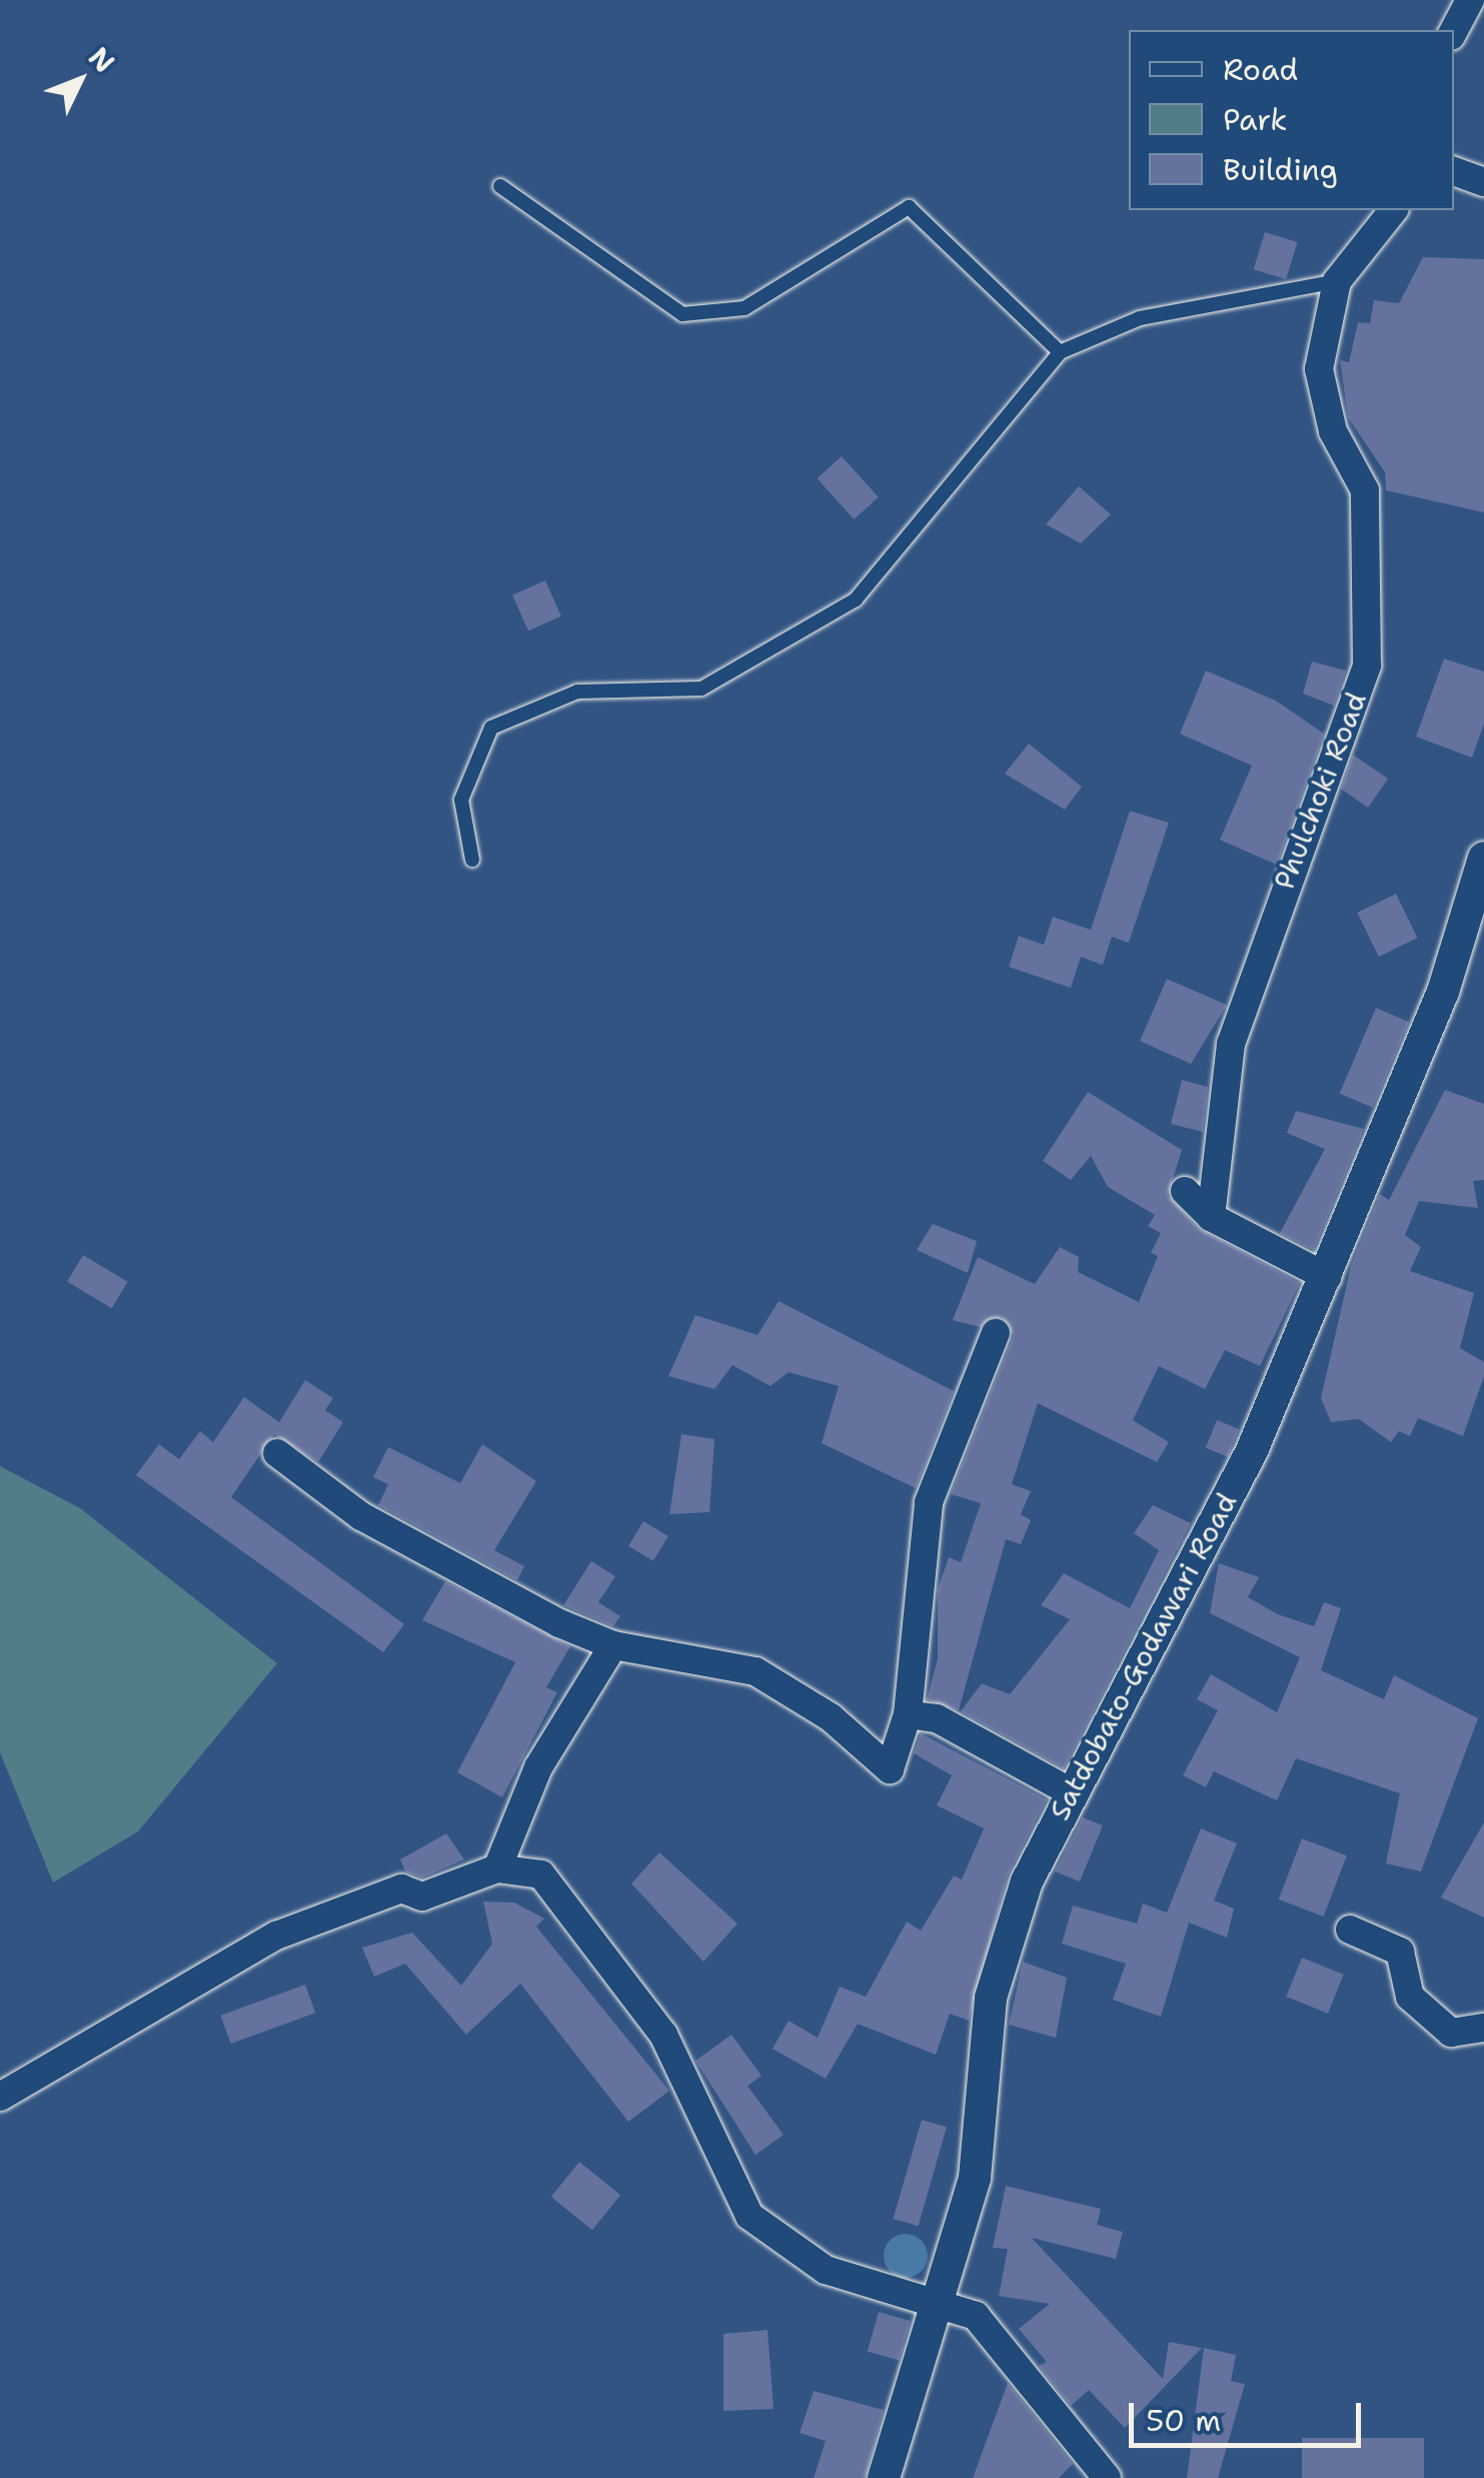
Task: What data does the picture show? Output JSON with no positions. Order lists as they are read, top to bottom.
{
  "streets": {
    "street": ["Phulchoki Road", "Satdobato-Godawari Road"]
  },
  "legend": ["Road", "Park", "Building"],
  "scale_bar": "50 m",
  "north": "top right"
}
